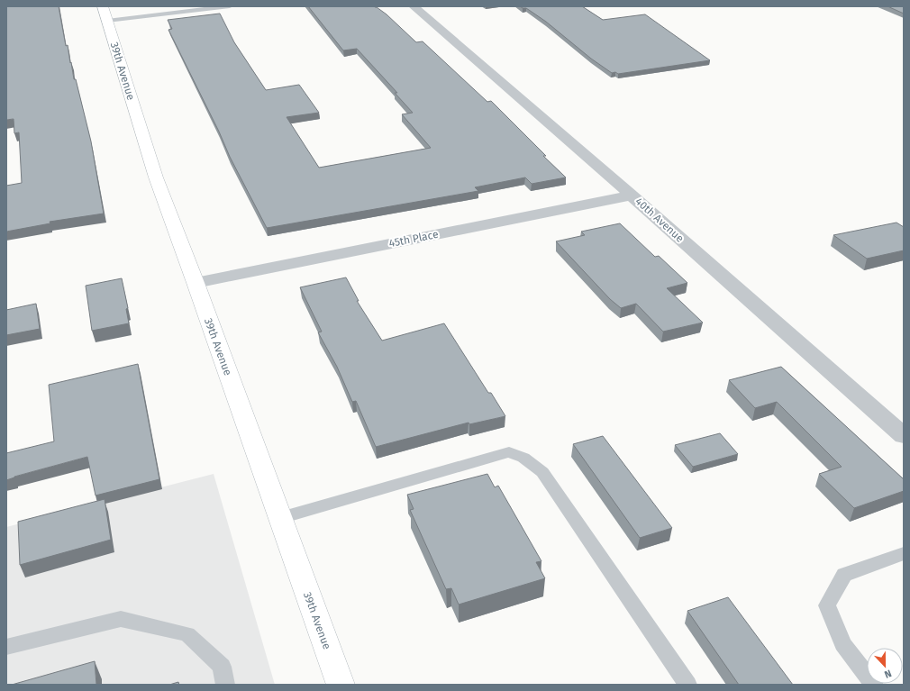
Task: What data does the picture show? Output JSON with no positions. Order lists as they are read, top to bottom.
{
  "streets": {
    "main road": ["39th Avenue"],
    "street": ["40th Avenue", "45th Place"]
  },
  "crossings": [
    ["39th Avenue", "45th Place"],
    ["40th Avenue", "45th Place"]
  ],
  "north": "bottom"
}
